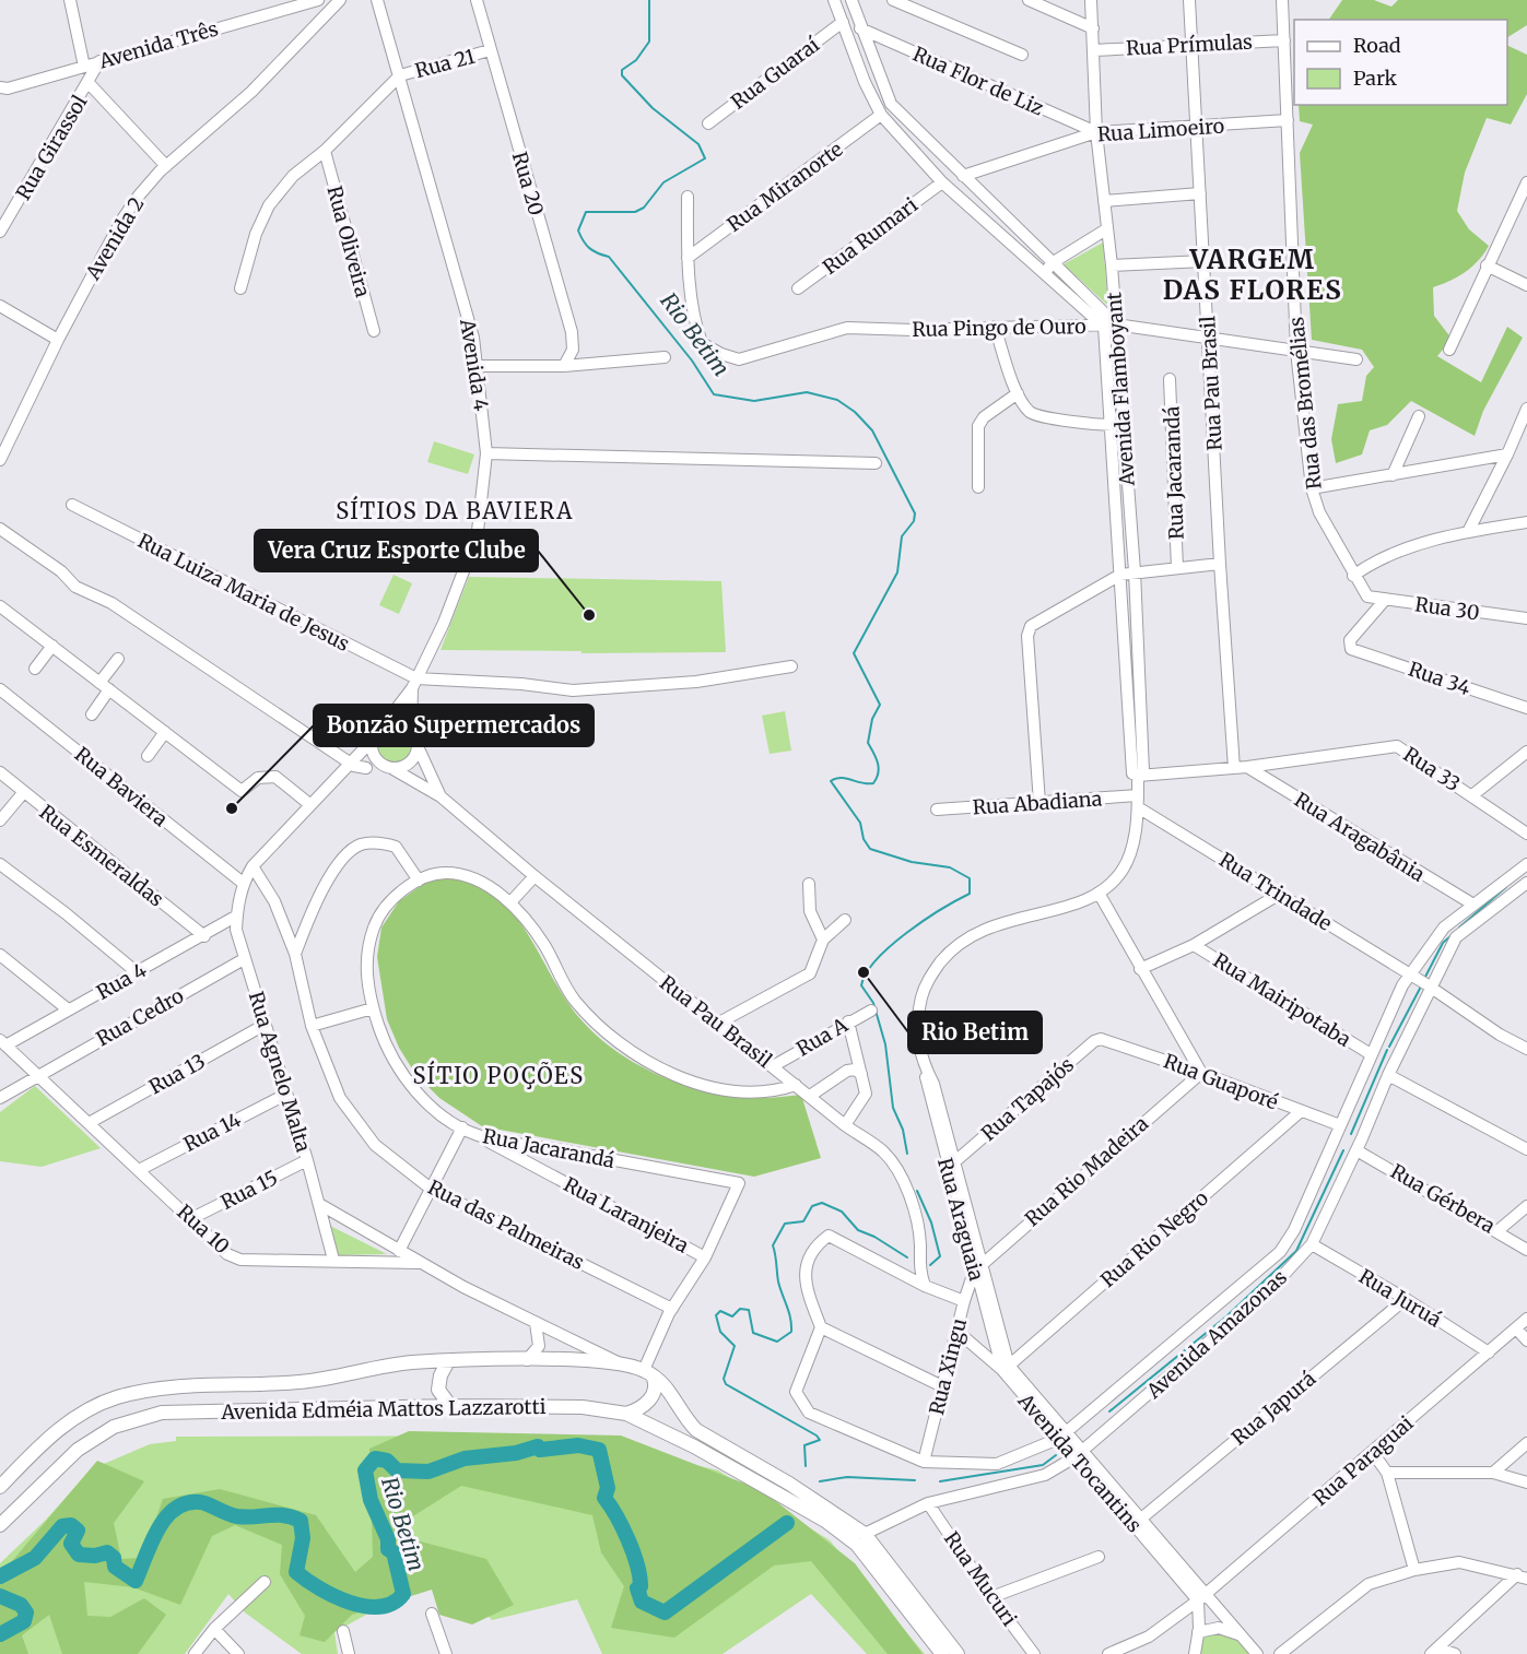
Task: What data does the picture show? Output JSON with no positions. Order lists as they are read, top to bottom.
{
  "streets": {
    "main road": ["Avenida Edméia Mattos Lazzarotti"],
    "street": [
      "Avenida Três",
      "Rua Prímulas",
      "Rua 21",
      "Rua Guaraí",
      "Rua Flor de Liz",
      "Rua Limoeiro",
      "Rua Girassol",
      "Rua 20",
      "Rua Miranorte",
      "Rua Rumari",
      "Avenida 2",
      "Rua Oliveira",
      "Rua Pingo de Ouro",
      "Avenida 4",
      "Rua Pau Brasil",
      "Avenida Flamboyant",
      "Rua das Bromélias",
      "Rua Jacarandá",
      "Rua Luiza Maria de Jesus",
      "Rua 30",
      "Rua 34",
      "Rua 33",
      "Rua Baviera",
      "Rua Abadiana",
      "Rua Aragabânia",
      "Rua Esmeraldas",
      "Rua Trindade",
      "Rua 4",
      "Rua Mairipotaba",
      "Rua Cedro",
      "Rua A",
      "Rua Agnelo Malta",
      "Rua 13",
      "Rua Guaporé",
      "Rua Tapajós",
      "Rua 14",
      "Rua Rio Madeira",
      "Rua 15",
      "Rua Gérbera",
      "Rua Laranjeira",
      "Rua Araguaia",
      "Rua das Palmeiras",
      "Rua 10",
      "Rua Rio Negro",
      "Rua Juruá",
      "Avenida Amazonas",
      "Rua Xingu",
      "Rua Japurá",
      "Rua Paraguai",
      "Avenida Tocantins",
      "Rua Mucuri"
    ]
  },
  "crossings": [
    ["Avenida Três", "Rua Girassol"],
    ["Rua Prímulas", "Rua Pau Brasil"],
    ["Rua Prímulas", "Avenida Flamboyant"],
    ["Rua Prímulas", "Rua das Bromélias"],
    ["Rua 21", "Rua 20"],
    ["Rua 21", "Avenida 4"],
    ["Rua Flor de Liz", "Rua Limoeiro"],
    ["Rua Flor de Liz", "Avenida Flamboyant"],
    ["Rua Limoeiro", "Rua Pau Brasil"],
    ["Rua Limoeiro", "Avenida Flamboyant"],
    ["Rua Limoeiro", "Rua das Bromélias"],
    ["Rua Miranorte", "Rua Pingo de Ouro"],
    ["Rua Pingo de Ouro", "Rua Pau Brasil"],
    ["Rua Pingo de Ouro", "Avenida Flamboyant"],
    ["Rua Pingo de Ouro", "Rua das Bromélias"],
    ["Avenida 4", "Rua Pau Brasil"],
    ["Avenida 4", "Rua Luiza Maria de Jesus"],
    ["Rua Pau Brasil", "Rua Jacarandá"],
    ["Rua Pau Brasil", "Rua 33"],
    ["Rua Pau Brasil", "Rua A"],
    ["Avenida Flamboyant", "Rua 33"],
    ["Avenida Flamboyant", "Rua Abadiana"],
    ["Avenida Flamboyant", "Rua Trindade"],
    ["Avenida Flamboyant", "Rua Araguaia"],
    ["Rua das Bromélias", "Rua 30"],
    ["Rua Jacarandá", "Rua Laranjeira"],
    ["Rua 30", "Rua 34"],
    ["Rua 33", "Rua Aragabânia"],
    ["Rua Baviera", "Rua Agnelo Malta"],
    ["Rua Abadiana", "Rua Trindade"],
    ["Rua Aragabânia", "Avenida Amazonas"],
    ["Rua Esmeraldas", "Rua 4"],
    ["Rua Trindade", "Avenida Amazonas"],
    ["Rua 4", "Rua Agnelo Malta"],
    ["Rua 4", "Rua 10"],
    ["Rua Mairipotaba", "Avenida Amazonas"],
    ["Rua Cedro", "Rua Agnelo Malta"],
    ["Rua Cedro", "Rua 10"],
    ["Rua Agnelo Malta", "Rua 13"],
    ["Rua Agnelo Malta", "Rua 14"],
    ["Rua Agnelo Malta", "Rua 15"],
    ["Rua Agnelo Malta", "Rua 10"],
    ["Rua 13", "Rua 10"],
    ["Rua Guaporé", "Rua Tapajós"],
    ["Rua Guaporé", "Rua Rio Madeira"],
    ["Rua Guaporé", "Rua Rio Negro"],
    ["Rua Guaporé", "Avenida Amazonas"],
    ["Rua Tapajós", "Rua Araguaia"],
    ["Rua 14", "Rua 10"],
    ["Rua Rio Madeira", "Rua Araguaia"],
    ["Rua Rio Madeira", "Rua Xingu"],
    ["Rua 15", "Rua 10"],
    ["Rua Gérbera", "Avenida Amazonas"],
    ["Rua Araguaia", "Rua Rio Negro"],
    ["Rua Araguaia", "Rua Xingu"],
    ["Rua Araguaia", "Avenida Tocantins"],
    ["Rua Rio Negro", "Avenida Tocantins"],
    ["Rua Juruá", "Avenida Amazonas"],
    ["Rua Juruá", "Rua Japurá"],
    ["Rua Juruá", "Rua Paraguai"],
    ["Avenida Amazonas", "Rua Xingu"],
    ["Avenida Amazonas", "Avenida Tocantins"],
    ["Avenida Amazonas", "Rua Mucuri"],
    ["Rua Xingu", "Avenida Tocantins"],
    ["Rua Japurá", "Avenida Tocantins"],
    ["Rua Paraguai", "Avenida Tocantins"]
  ],
  "districts": ["VARGEM DAS FLORES", "SÍTIOS DA BAVIERA", "SÍTIO POÇÕES"],
  "water": ["Rio Betim"],
  "places": ["Vera Cruz Esporte Clube", "Bonzão Supermercados", "Rio Betim"],
  "legend": ["Road", "Park"]
}
